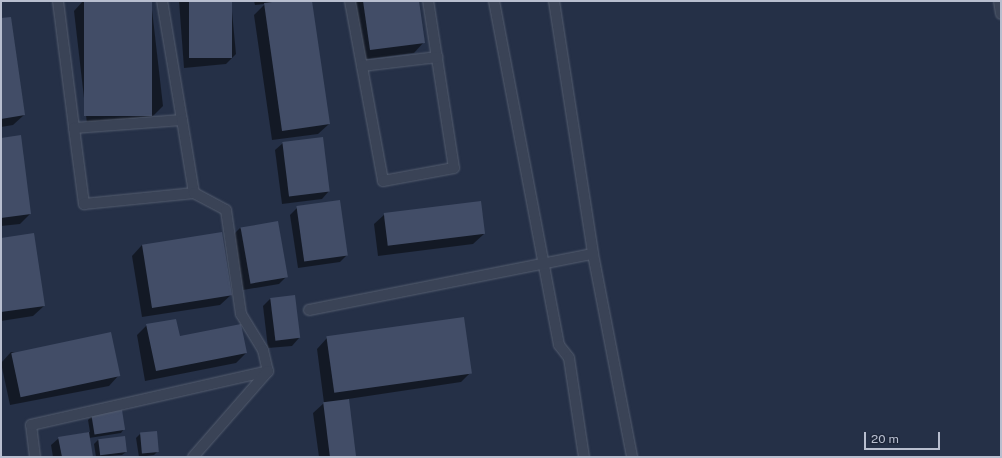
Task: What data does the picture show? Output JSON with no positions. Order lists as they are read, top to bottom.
{
  "scale_bar": "20 m"
}
